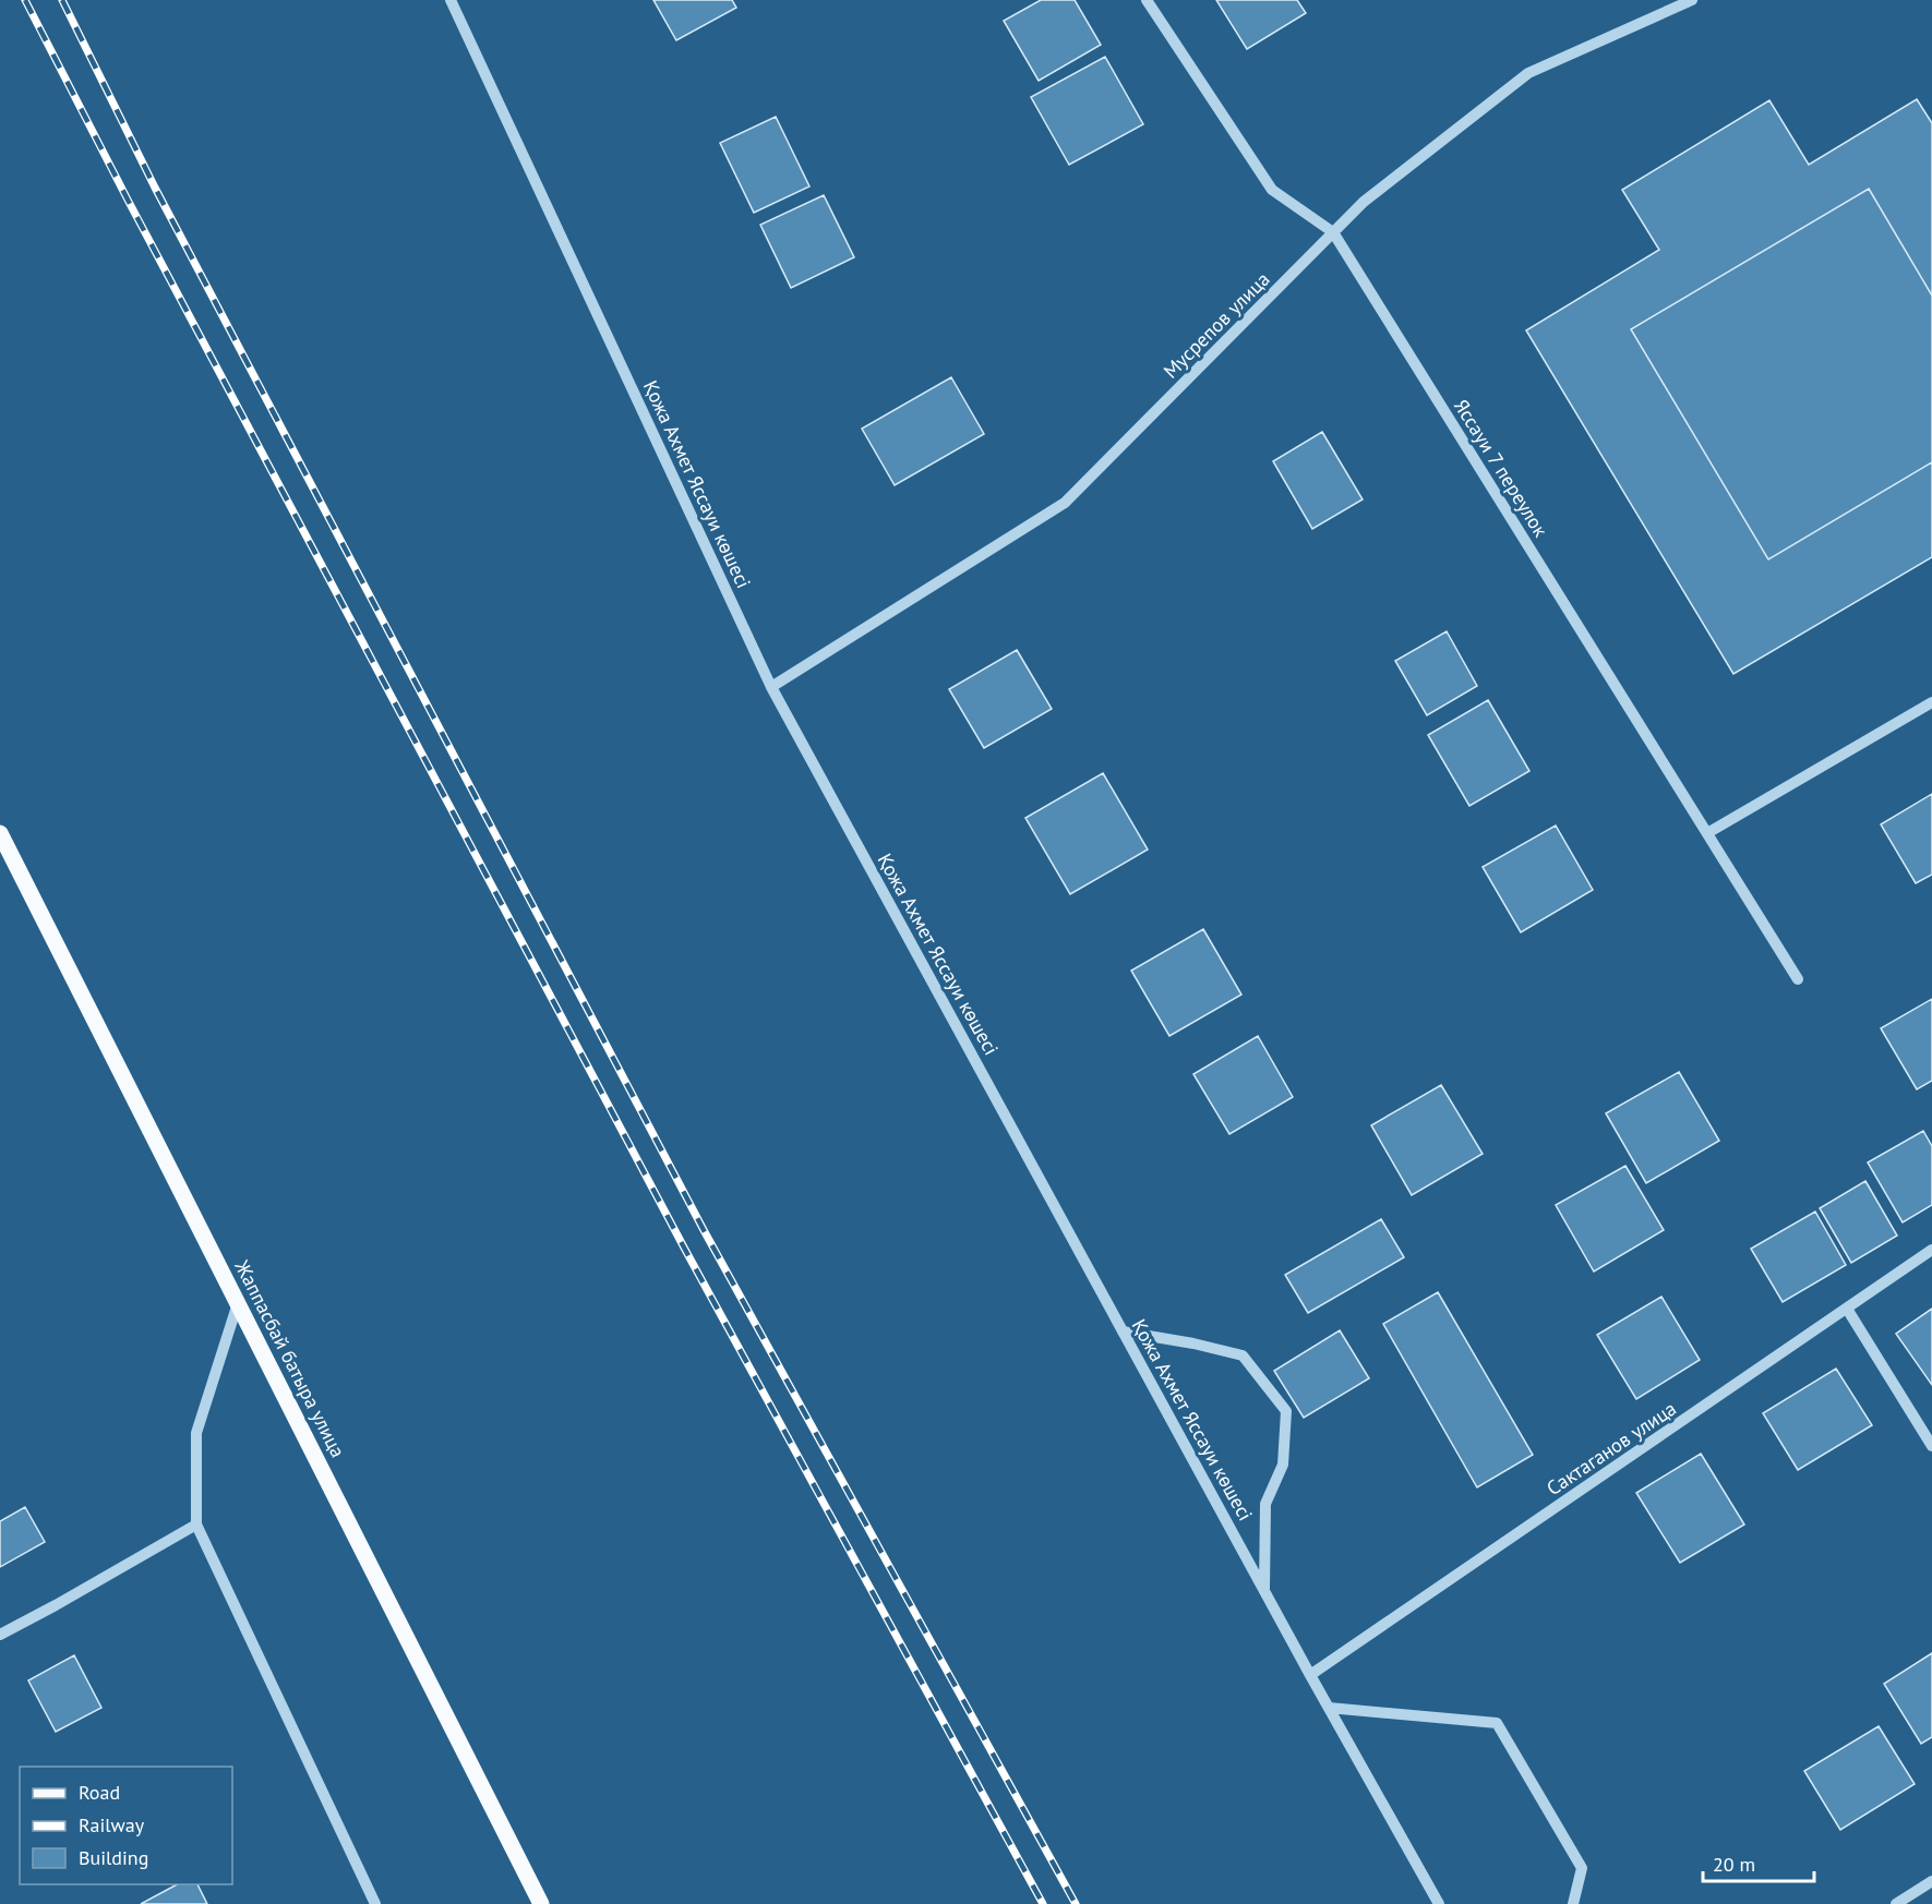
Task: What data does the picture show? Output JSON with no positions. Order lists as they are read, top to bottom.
{
  "streets": {
    "main road": ["Жаппасбай батыра улица"],
    "street": [
      "Мусрепов улица",
      "Яссауи 7 переулок",
      "Қожа Ахмет Яссауи көшесі",
      "Сактаганов улица"
    ]
  },
  "crossings": [
    ["Мусрепов улица", "Яссауи 7 переулок"],
    ["Мусрепов улица", "Қожа Ахмет Яссауи көшесі"],
    ["Қожа Ахмет Яссауи көшесі", "Сактаганов улица"]
  ],
  "legend": ["Road", "Railway", "Building"],
  "scale_bar": "20 m"
}
